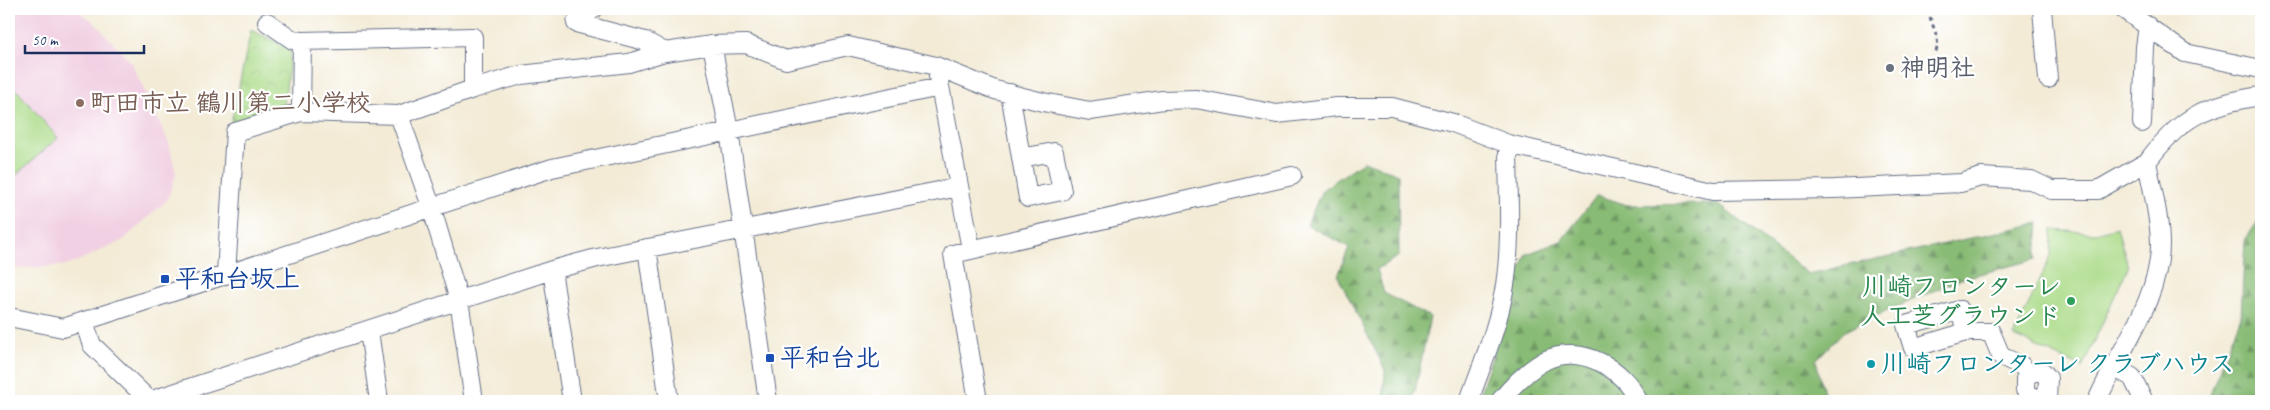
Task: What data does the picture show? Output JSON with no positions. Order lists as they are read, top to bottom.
{
  "places": {
    "other": [
      "神明社",
      "町田市立 鶴川第二小学校",
      "川崎フロンターレ 人工芝グラウンド",
      "川崎フロンターレ クラブハウス"
    ],
    "transit": ["平和台坂上", "平和台北"]
  },
  "scale_bar": "50 m"
}
